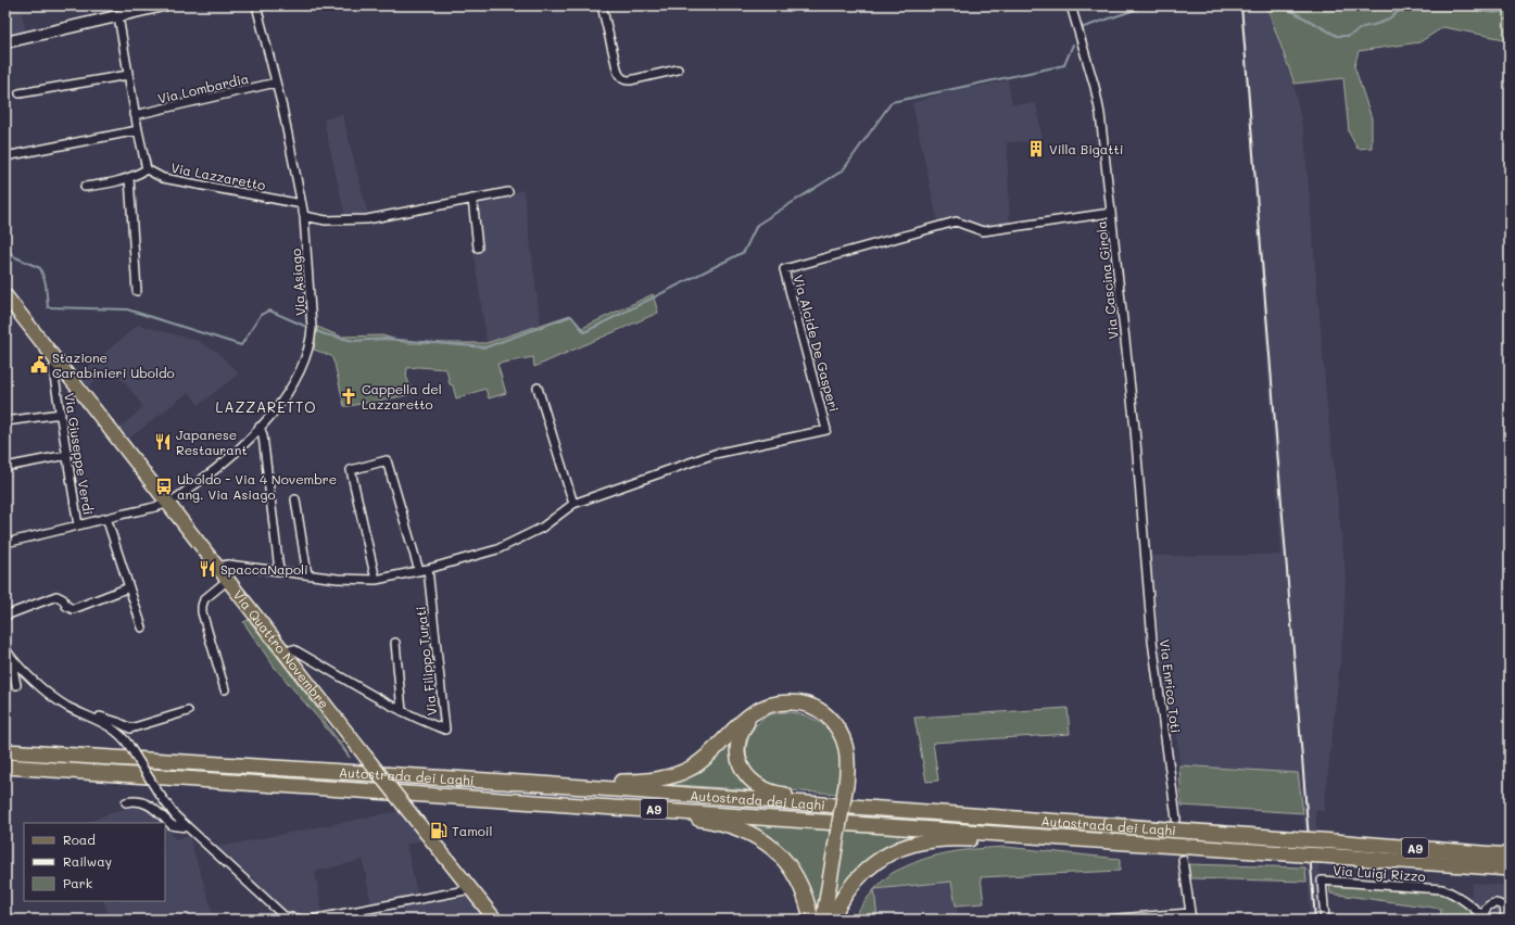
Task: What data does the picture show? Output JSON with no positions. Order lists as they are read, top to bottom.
{
  "streets": {
    "highway": ["Autostrada dei Laghi", "A9"],
    "main road": ["Via Quattro Novembre"],
    "street": [
      "Via Lombardia",
      "Via Lazzaretto",
      "Via Cascina Girola",
      "Via Asiago",
      "Via Alcide De Gasperi",
      "Via Giuseppe Verdi",
      "Via Filippo Turati",
      "Via Enrico Toti",
      "Via Luigi Rizzo"
    ]
  },
  "crossings": [
    ["Via Lombardia", "Via Asiago"],
    ["Via Lazzaretto", "Via Asiago"],
    ["Via Cascina Girola", "Via Alcide De Gasperi"],
    ["Via Cascina Girola", "Via Enrico Toti"],
    ["Via Asiago", "Via Quattro Novembre"],
    ["Via Alcide De Gasperi", "Via Quattro Novembre"],
    ["Via Alcide De Gasperi", "Via Filippo Turati"],
    ["Via Giuseppe Verdi", "Via Quattro Novembre"],
    ["Via Quattro Novembre", "Via Filippo Turati"]
  ],
  "districts": ["LAZZARETTO"],
  "places": {
    "building": ["Villa Bigatti"],
    "public building": ["Stazione Carabinieri Uboldo"],
    "church": ["Cappella del Lazzaretto"],
    "restaurant": ["Japanese Restaurant", "SpaccaNapoli"],
    "bus stop": ["Uboldo - Via 4 Novembre ang. Via Asiago"],
    "fuel station": ["Tamoil"]
  },
  "legend": ["Road", "Railway", "Park"]
}
